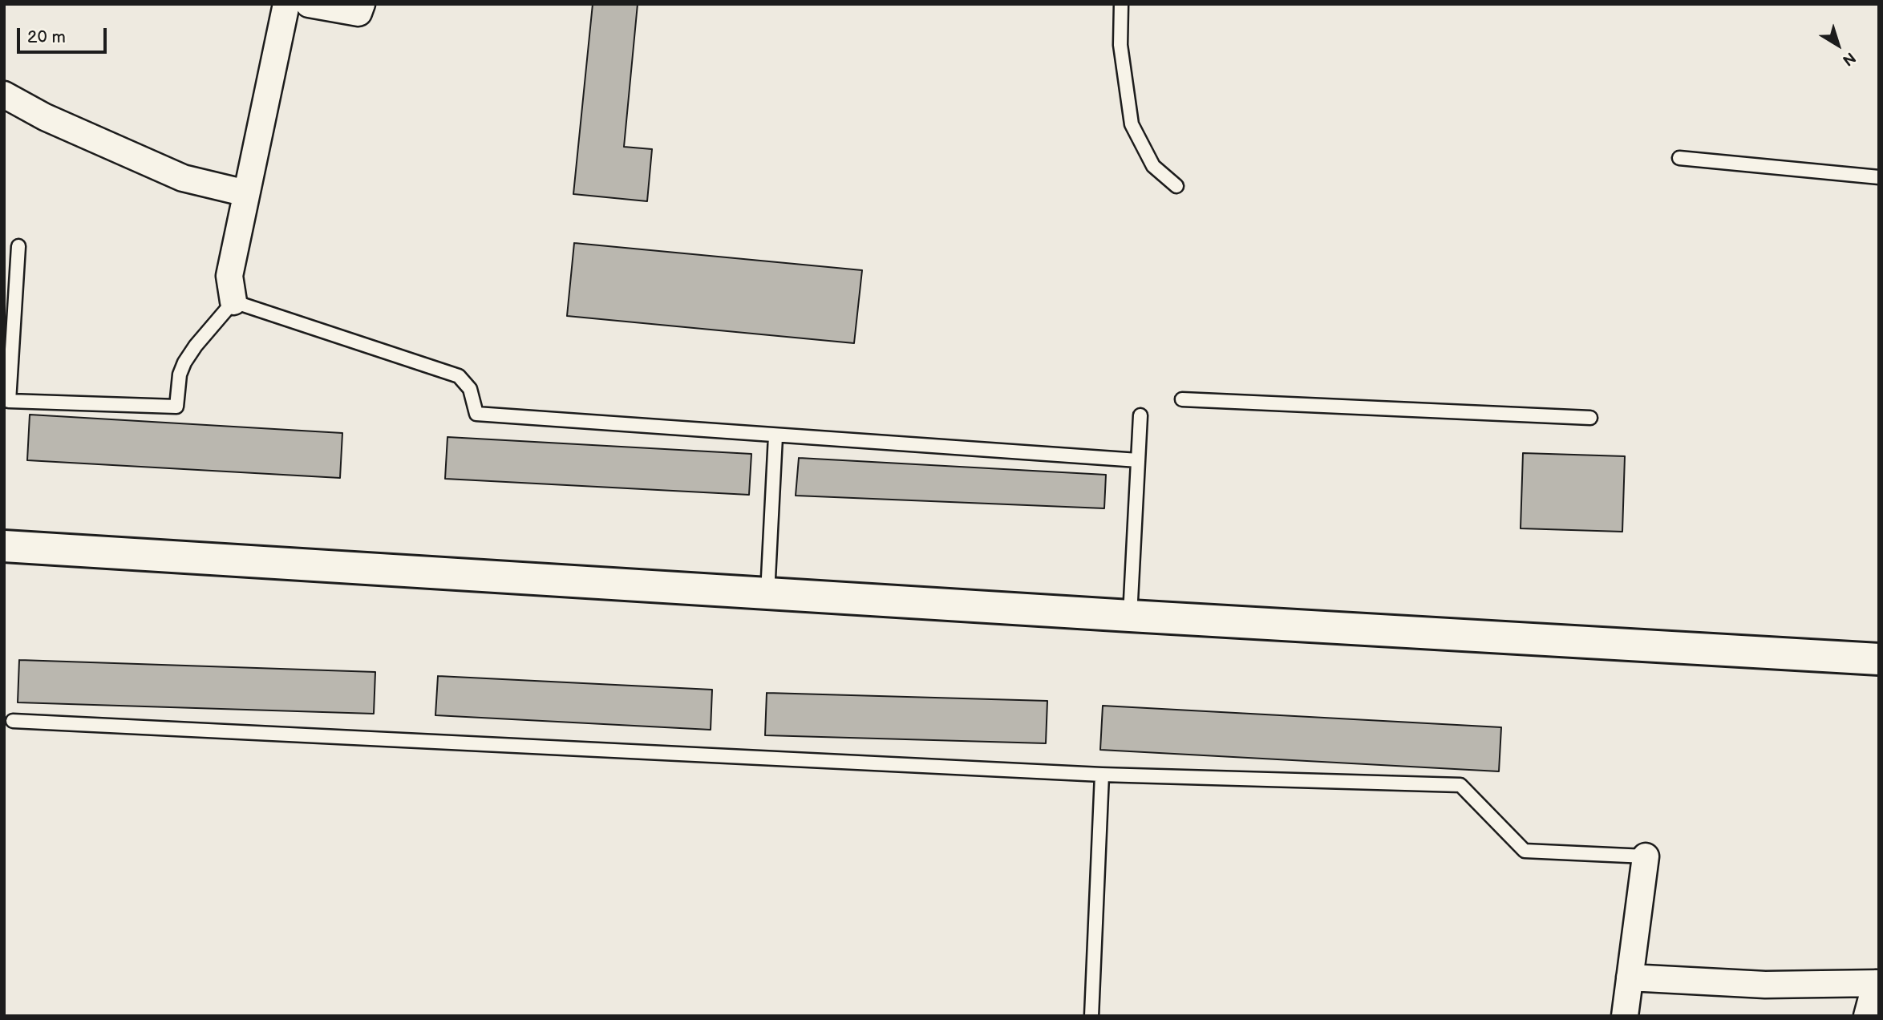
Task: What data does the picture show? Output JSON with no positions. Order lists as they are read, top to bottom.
{
  "scale_bar": "20 m",
  "north": "bottom right"
}
